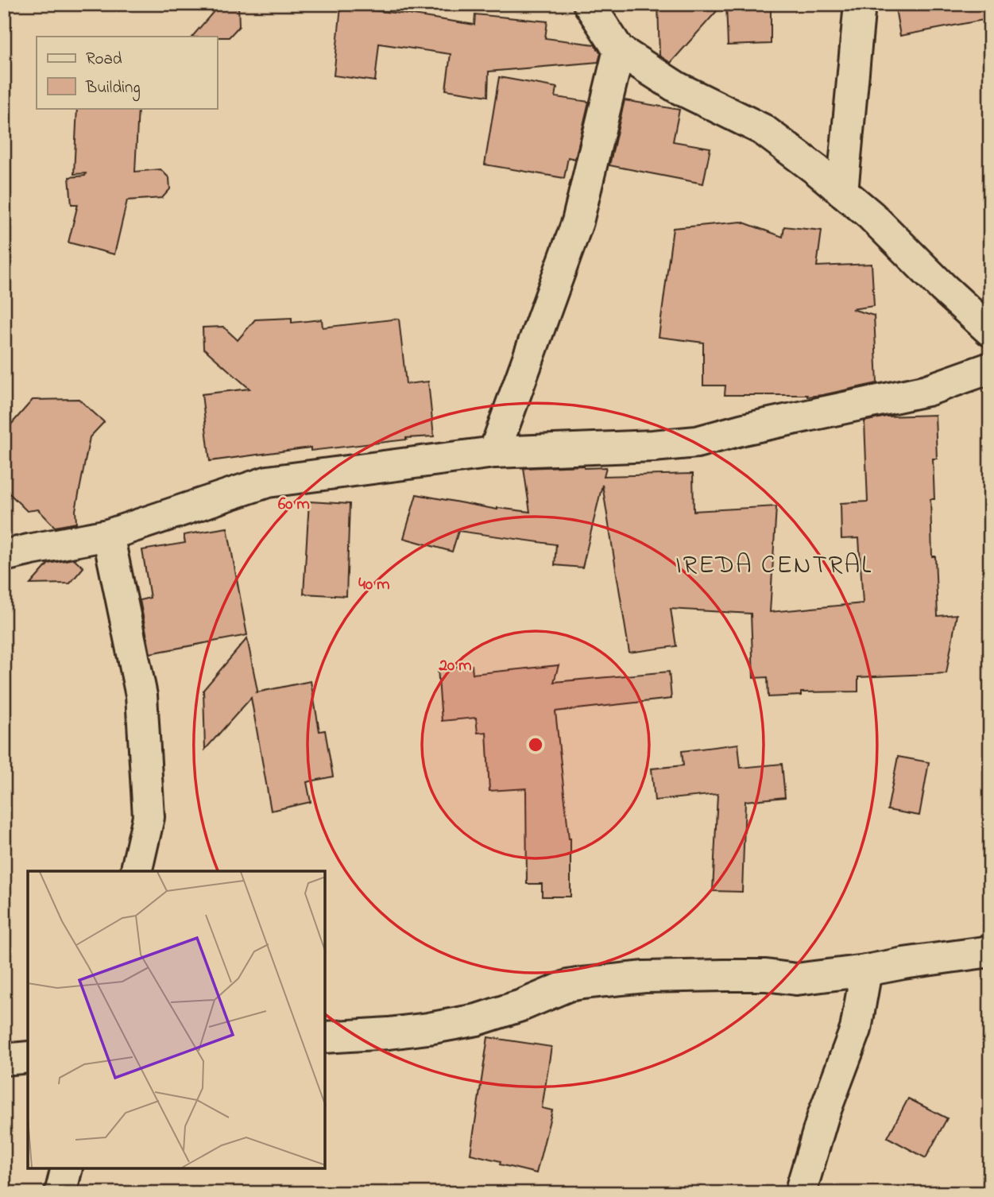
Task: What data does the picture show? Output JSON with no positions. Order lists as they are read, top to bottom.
{
  "districts": ["IREDA CENTRAL"],
  "legend": ["Road", "Building"],
  "rings": ["60 m", "40 m", "20 m"]
}
